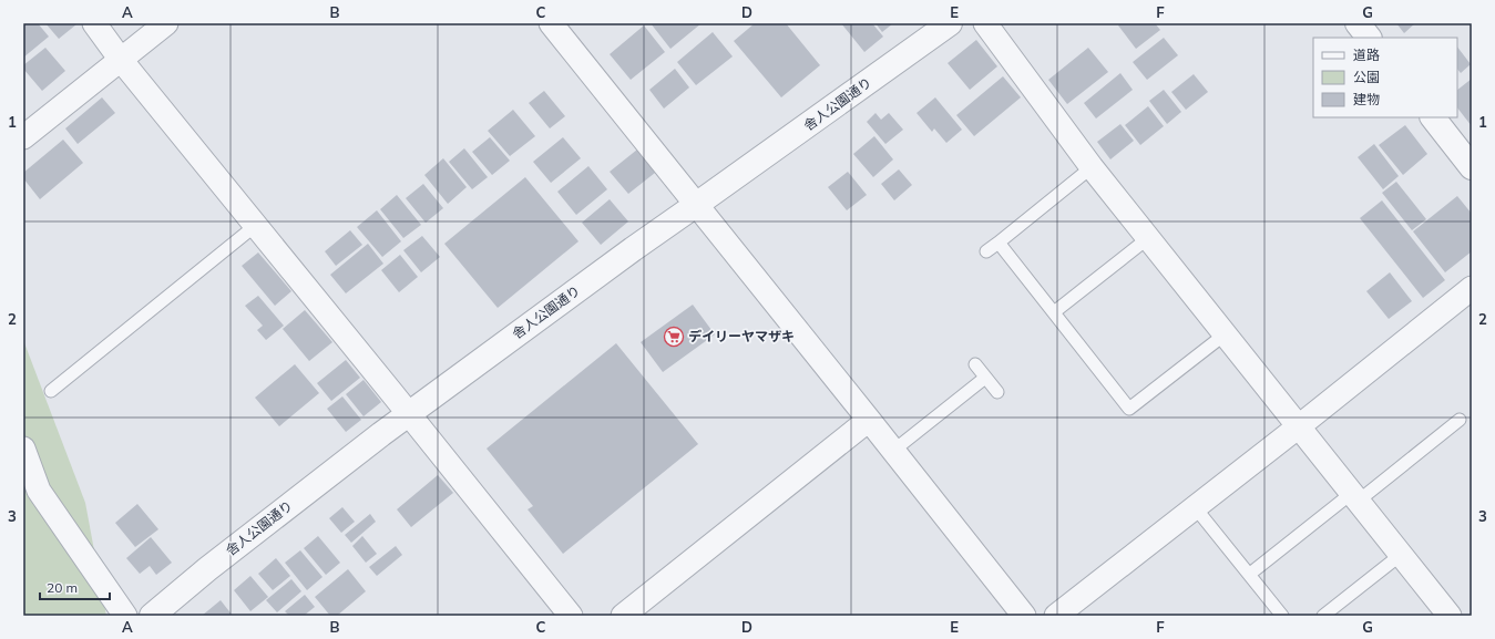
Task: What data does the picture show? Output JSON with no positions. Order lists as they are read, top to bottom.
{
  "streets": {
    "street": ["舎人公園通り"]
  },
  "places": {
    "supermarket": ["デイリーヤマザキ"]
  },
  "legend": ["道路", "公園", "建物"],
  "scale_bar": "20 m",
  "grid": {
    "columns": [
      "A",
      "B",
      "C",
      "D",
      "E",
      "F",
      "G"
    ],
    "rows": ["1", "2", "3"]
  }
}
